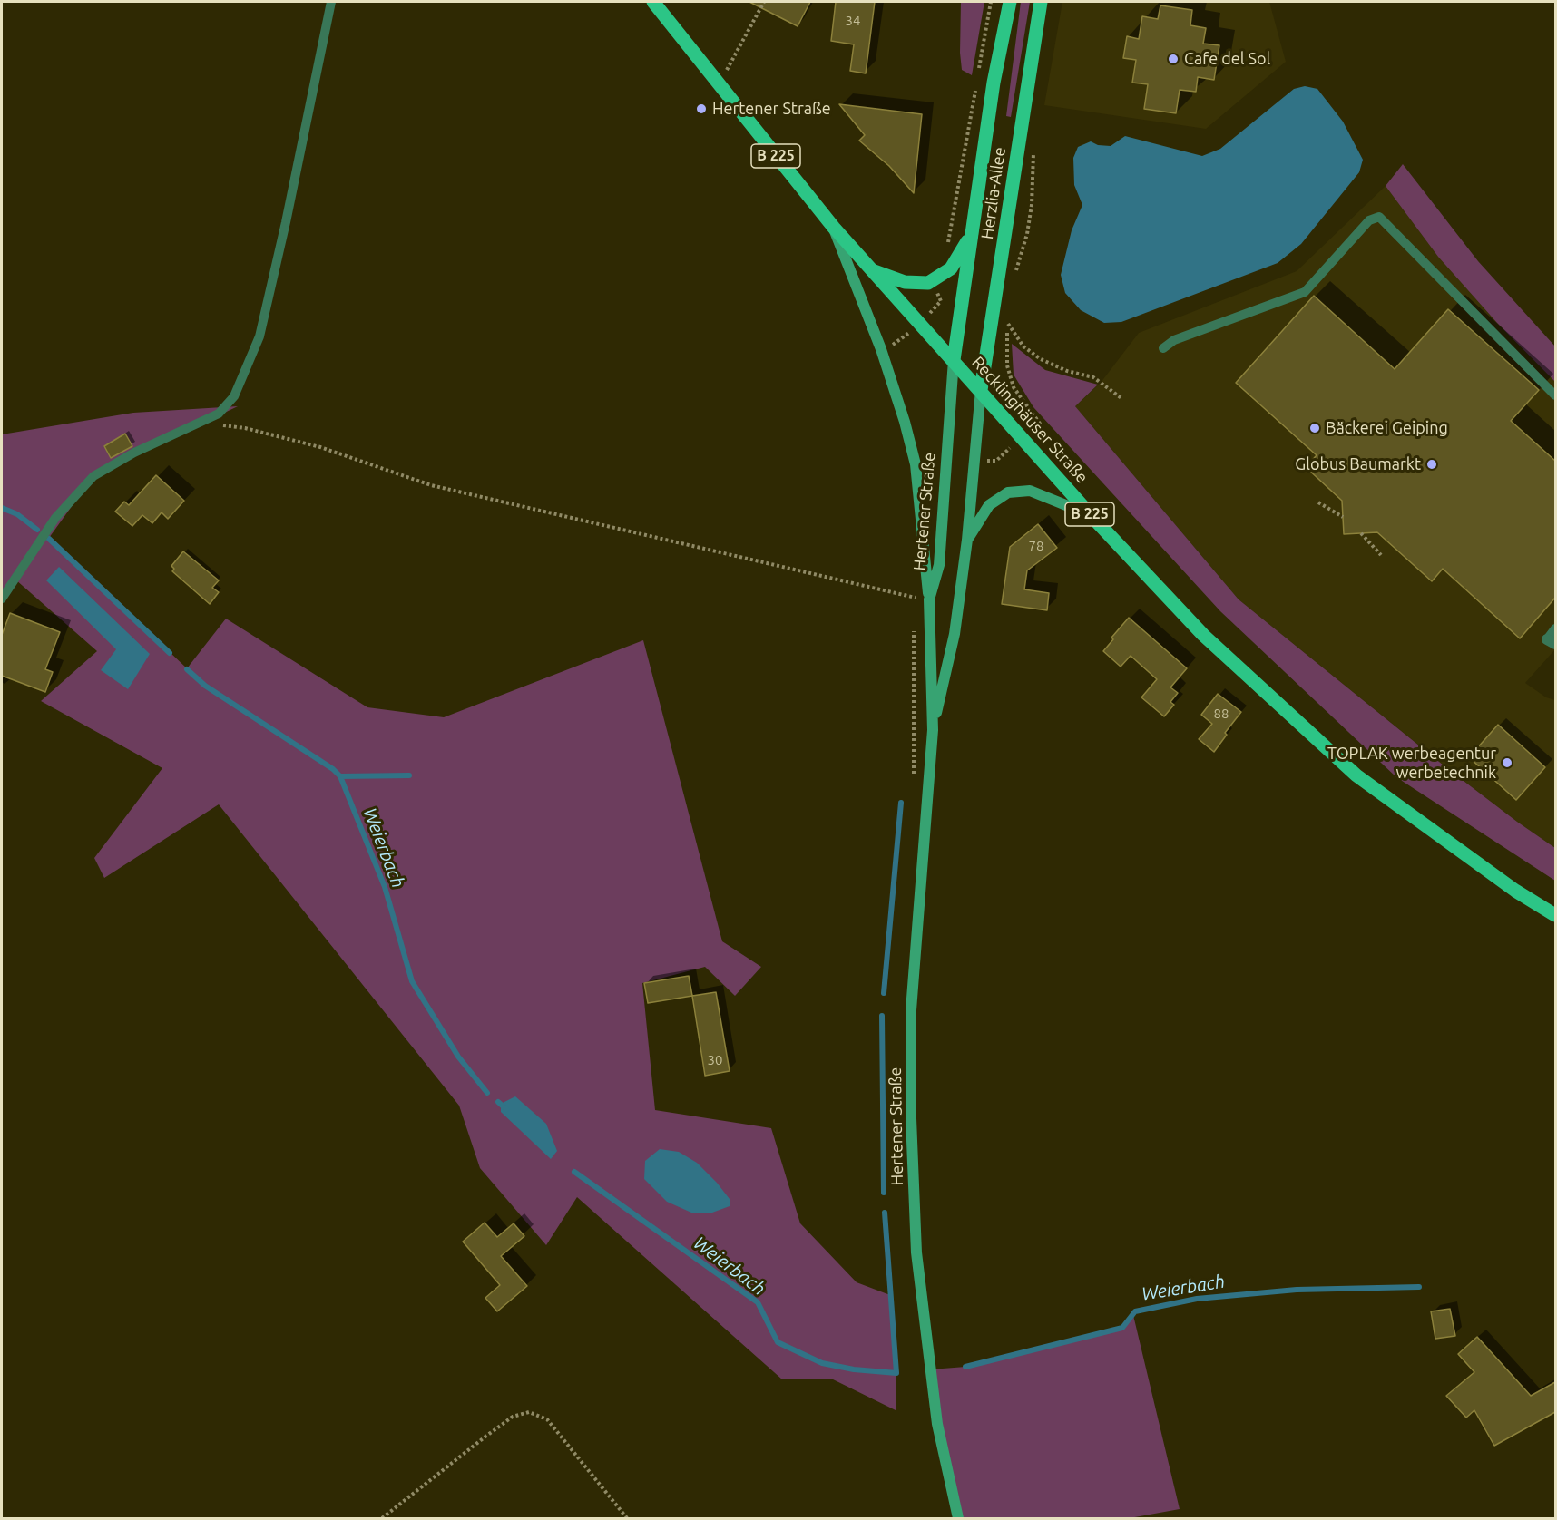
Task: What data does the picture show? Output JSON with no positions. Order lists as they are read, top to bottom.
{
  "streets": {
    "main road": [
      "B 225",
      "Herzlia-Allee",
      "Recklinghäuser Straße",
      "Hertener Straße"
    ]
  },
  "crossings": [
    ["Herzlia-Allee", "Recklinghäuser Straße"],
    ["Herzlia-Allee", "Hertener Straße"],
    ["Recklinghäuser Straße", "Hertener Straße"]
  ],
  "water": ["Weierbach"],
  "places": [
    "Cafe del Sol",
    "Hertener Straße",
    "Bäckerei Geiping",
    "Globus Baumarkt",
    "TOPLAK werbeagentur werbetechnik"
  ],
  "house_numbers": [
    "34",
    "78",
    "88",
    "30"
  ]
}
